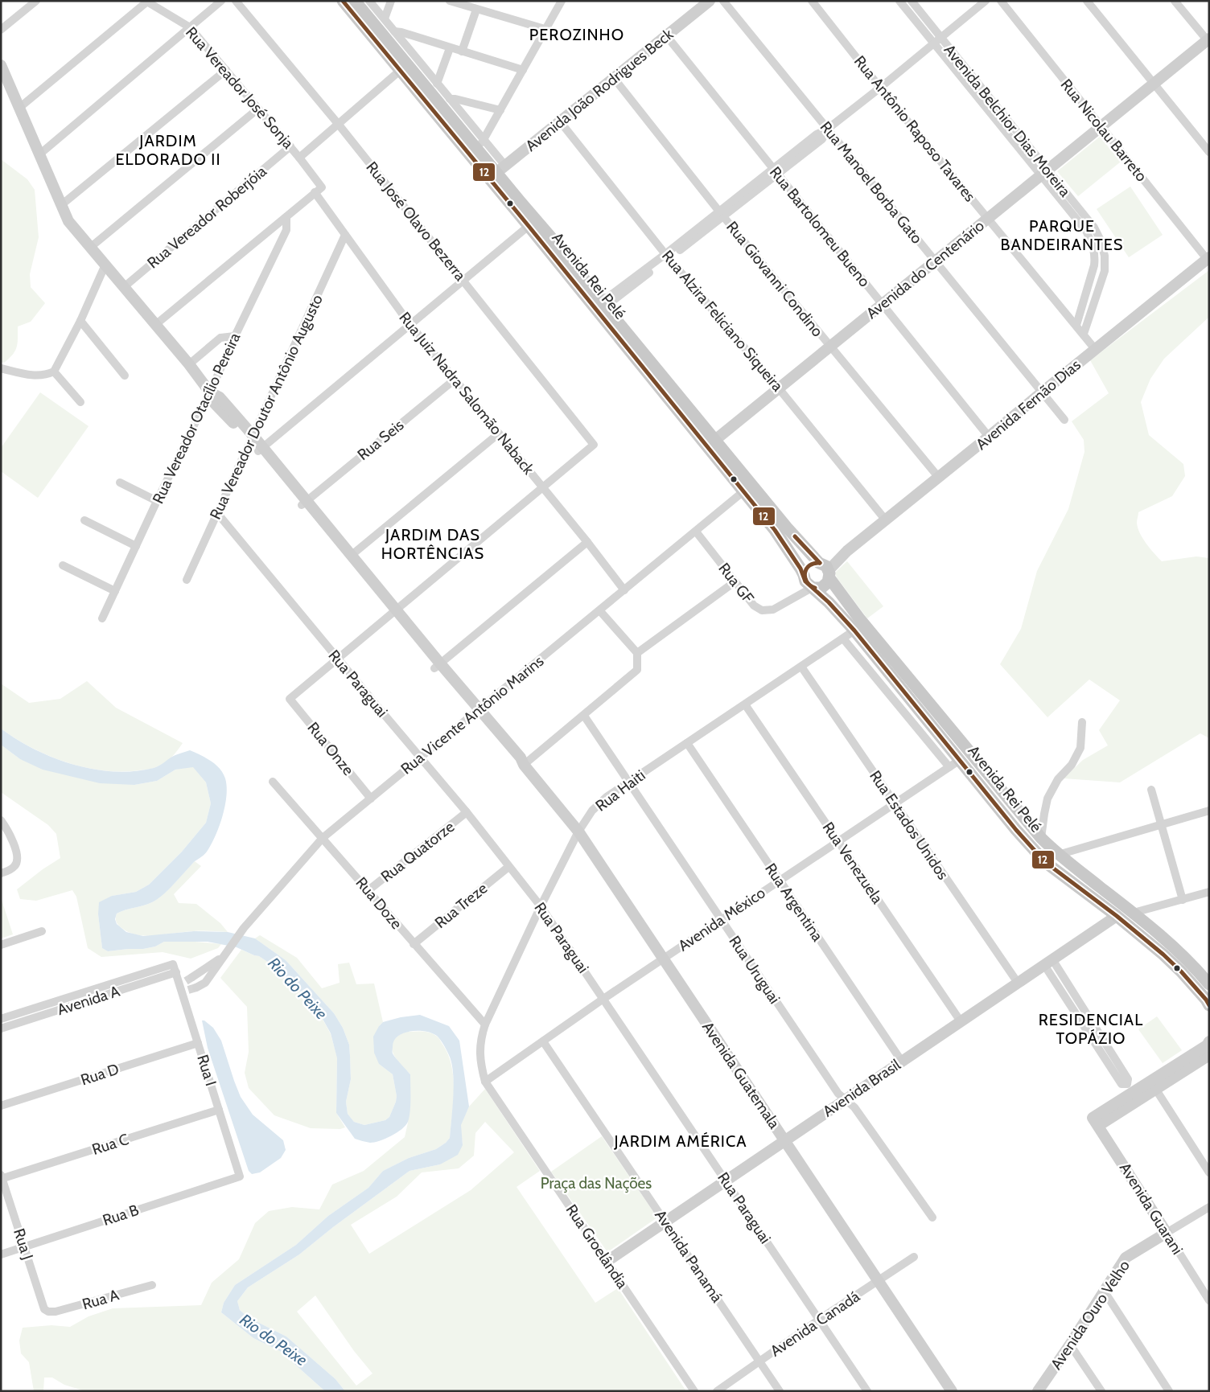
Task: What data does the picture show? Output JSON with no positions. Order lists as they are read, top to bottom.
{
  "streets": {
    "main road": ["Avenida Rei Pelé"],
    "street": [
      "Rua Vereador José Sonja",
      "Avenida João Rodrigues Beck",
      "Avenida Belchior Dias Moreira",
      "Rua Antônio Raposo Tavares",
      "Rua Nicolau Barreto",
      "Rua Manoel Borba Gato",
      "Rua Vereador Roberjóia",
      "Rua José Olavo Bezerra",
      "Rua Bartolomeu Bueno",
      "Avenida do Centenário",
      "Rua Giovanni Condino",
      "Rua Alzira Feliciano Siqueira",
      "Rua Juiz Nadra Salomão Naback",
      "Avenida Fernão Dias",
      "Rua Vereador Doutor Antônio Augusto",
      "Rua Vereador Otacílio Pereira",
      "Rua Seis",
      "Rua GF",
      "Rua Paraguai",
      "Rua Vicente Antônio Marins",
      "Rua Onze",
      "Rua Haiti",
      "Rua Estados Unidos",
      "Rua Quatorze",
      "Rua Venezuela",
      "Rua Argentina",
      "Rua Doze",
      "Rua Treze",
      "Avenida México",
      "Rua Uruguai",
      "Avenida A",
      "Rua I",
      "Rua D",
      "Avenida Guatemala",
      "Avenida Brasil",
      "Rua C",
      "Avenida Guarani",
      "Rua B",
      "Rua J",
      "Rua Groelândia",
      "Avenida Panamá",
      "Rua A",
      "Avenida Ouro Velho",
      "Avenida Canadá"
    ]
  },
  "crossings": [
    ["Rua Vereador José Sonja", "Rua Vereador Roberjóia"],
    ["Rua Vereador José Sonja", "Rua Juiz Nadra Salomão Naback"],
    ["Avenida João Rodrigues Beck", "Rua Bartolomeu Bueno"],
    ["Avenida João Rodrigues Beck", "Avenida Rei Pelé"],
    ["Avenida João Rodrigues Beck", "Rua Giovanni Condino"],
    ["Avenida João Rodrigues Beck", "Rua Alzira Feliciano Siqueira"],
    ["Avenida Belchior Dias Moreira", "Rua Antônio Raposo Tavares"],
    ["Avenida Belchior Dias Moreira", "Avenida do Centenário"],
    ["Rua Antônio Raposo Tavares", "Avenida do Centenário"],
    ["Rua Antônio Raposo Tavares", "Avenida Fernão Dias"],
    ["Rua Nicolau Barreto", "Avenida do Centenário"],
    ["Rua Nicolau Barreto", "Avenida Fernão Dias"],
    ["Rua Manoel Borba Gato", "Avenida do Centenário"],
    ["Rua Manoel Borba Gato", "Avenida Fernão Dias"],
    ["Rua José Olavo Bezerra", "Rua Juiz Nadra Salomão Naback"],
    ["Rua Bartolomeu Bueno", "Avenida do Centenário"],
    ["Rua Bartolomeu Bueno", "Avenida Fernão Dias"],
    ["Avenida do Centenário", "Avenida Rei Pelé"],
    ["Avenida do Centenário", "Rua Giovanni Condino"],
    ["Avenida do Centenário", "Rua Alzira Feliciano Siqueira"],
    ["Avenida Rei Pelé", "Avenida Fernão Dias"],
    ["Avenida Rei Pelé", "Rua GF"],
    ["Avenida Rei Pelé", "Rua Vicente Antônio Marins"],
    ["Avenida Rei Pelé", "Rua Haiti"],
    ["Avenida Rei Pelé", "Avenida México"],
    ["Avenida Rei Pelé", "Avenida Brasil"],
    ["Rua Giovanni Condino", "Avenida Fernão Dias"],
    ["Rua Alzira Feliciano Siqueira", "Avenida Fernão Dias"],
    ["Rua Juiz Nadra Salomão Naback", "Rua Vereador Doutor Antônio Augusto"],
    ["Rua Juiz Nadra Salomão Naback", "Rua Seis"],
    ["Rua Juiz Nadra Salomão Naback", "Rua Vicente Antônio Marins"],
    ["Rua Vereador Doutor Antônio Augusto", "Rua Paraguai"],
    ["Rua GF", "Rua Vicente Antônio Marins"],
    ["Rua Paraguai", "Rua Vicente Antônio Marins"],
    ["Rua Paraguai", "Rua Onze"],
    ["Rua Paraguai", "Rua Haiti"],
    ["Rua Paraguai", "Rua Quatorze"],
    ["Rua Paraguai", "Rua Treze"],
    ["Rua Paraguai", "Avenida México"],
    ["Rua Paraguai", "Avenida Brasil"],
    ["Rua Paraguai", "Avenida Canadá"],
    ["Rua Vicente Antônio Marins", "Rua Onze"],
    ["Rua Vicente Antônio Marins", "Rua Doze"],
    ["Rua Vicente Antônio Marins", "Rua I"],
    ["Rua Vicente Antônio Marins", "Avenida Guatemala"],
    ["Rua Haiti", "Rua Estados Unidos"],
    ["Rua Haiti", "Rua Venezuela"],
    ["Rua Haiti", "Rua Argentina"],
    ["Rua Haiti", "Rua Doze"],
    ["Rua Haiti", "Avenida México"],
    ["Rua Haiti", "Rua Uruguai"],
    ["Rua Haiti", "Avenida Guatemala"],
    ["Rua Haiti", "Rua Groelândia"],
    ["Rua Estados Unidos", "Avenida México"],
    ["Rua Estados Unidos", "Avenida Brasil"],
    ["Rua Quatorze", "Rua Doze"],
    ["Rua Venezuela", "Avenida México"],
    ["Rua Venezuela", "Avenida Brasil"],
    ["Rua Argentina", "Avenida México"],
    ["Rua Argentina", "Avenida Brasil"],
    ["Rua Doze", "Rua Treze"],
    ["Avenida México", "Rua Uruguai"],
    ["Avenida México", "Avenida Guatemala"],
    ["Avenida México", "Rua Groelândia"],
    ["Avenida México", "Avenida Panamá"],
    ["Rua Uruguai", "Avenida Brasil"],
    ["Avenida A", "Rua I"],
    ["Rua I", "Rua D"],
    ["Rua I", "Rua C"],
    ["Rua I", "Rua B"],
    ["Avenida Guatemala", "Avenida Brasil"],
    ["Avenida Guatemala", "Avenida Canadá"],
    ["Avenida Brasil", "Rua Groelândia"],
    ["Avenida Brasil", "Avenida Panamá"],
    ["Rua C", "Rua J"],
    ["Avenida Guarani", "Avenida Ouro Velho"],
    ["Rua B", "Rua J"],
    ["Rua J", "Rua A"],
    ["Avenida Panamá", "Avenida Canadá"]
  ],
  "districts": [
    "PEROZINHO",
    "JARDIM ELDORADO II",
    "PARQUE BANDEIRANTES",
    "JARDIM DAS HORTÊNCIAS",
    "RESIDENCIAL TOPÁZIO",
    "JARDIM AMÉRICA"
  ],
  "water": ["Rio do Peixe"],
  "parks": ["Praça das Nações"],
  "lines": ["transit line 12"]
}
